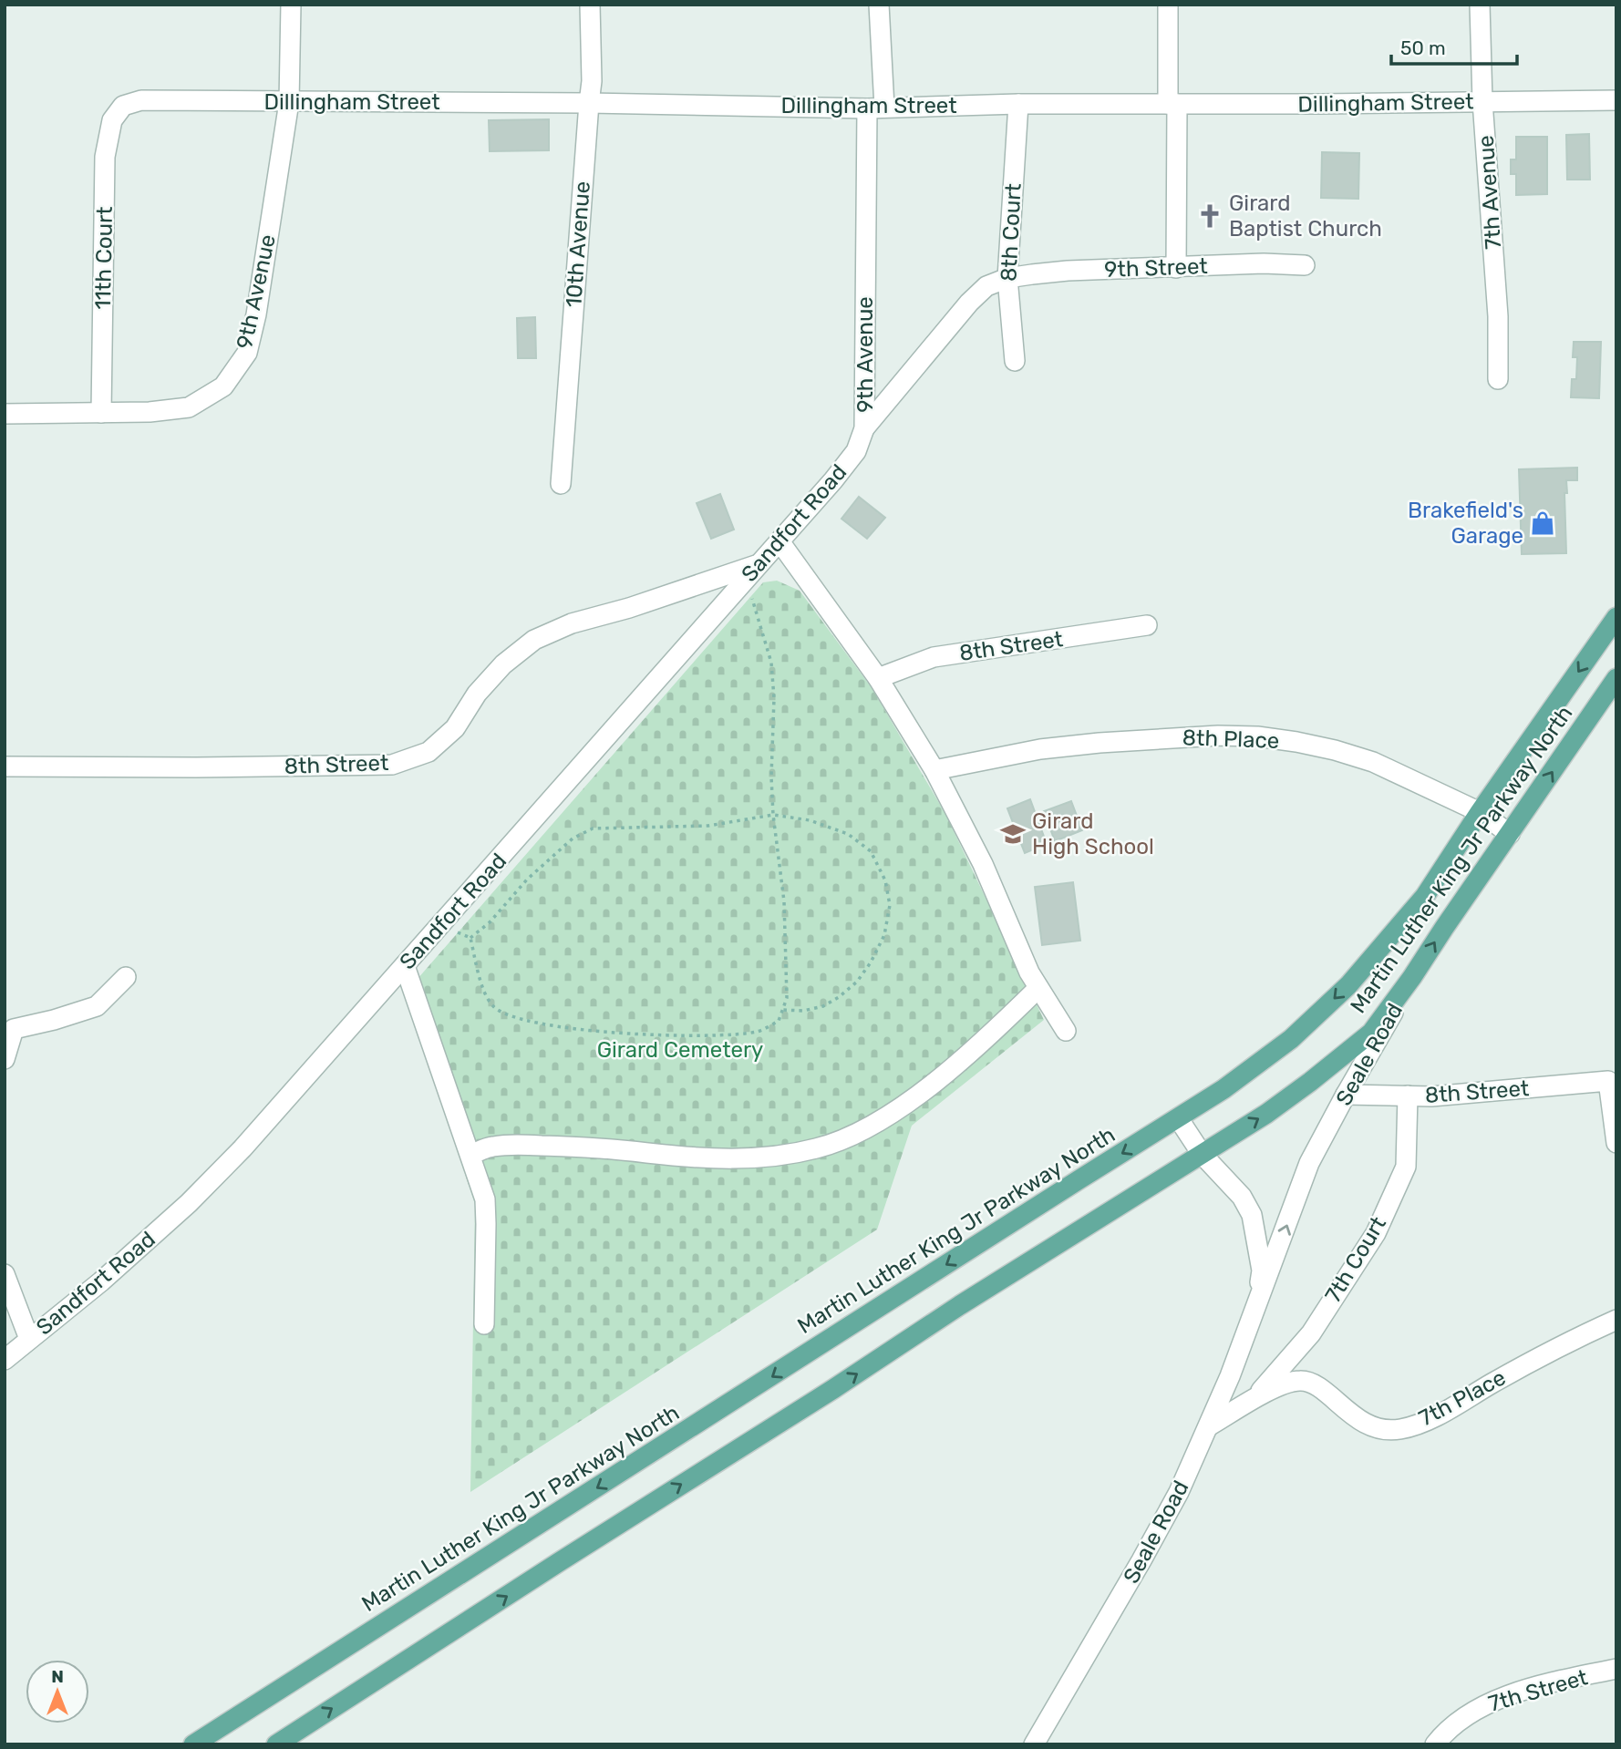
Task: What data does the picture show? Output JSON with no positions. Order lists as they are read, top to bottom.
{
  "streets": {
    "main road": ["Martin Luther King Jr Parkway North"],
    "street": [
      "Dillingham Street",
      "7th Avenue",
      "8th Court",
      "10th Avenue",
      "11th Court",
      "9th Street",
      "9th Avenue",
      "Sandfort Road",
      "8th Street",
      "8th Place",
      "Seale Road",
      "7th Court",
      "7th Place",
      "7th Street"
    ]
  },
  "crossings": [
    ["Dillingham Street", "7th Avenue"],
    ["Dillingham Street", "8th Court"],
    ["Dillingham Street", "10th Avenue"],
    ["Dillingham Street", "11th Court"],
    ["Dillingham Street", "9th Avenue"],
    ["8th Court", "9th Street"],
    ["8th Court", "9th Avenue"],
    ["11th Court", "9th Avenue"],
    ["9th Street", "9th Avenue"],
    ["9th Avenue", "Sandfort Road"],
    ["Sandfort Road", "8th Street"],
    ["8th Street", "Seale Road"],
    ["8th Street", "7th Court"],
    ["8th Place", "Martin Luther King Jr Parkway North"],
    ["Martin Luther King Jr Parkway North", "Seale Road"],
    ["Seale Road", "7th Place"],
    ["7th Court", "7th Place"]
  ],
  "parks": ["Girard Cemetery"],
  "places": {
    "church": ["Girard Baptist Church"],
    "shop": ["Brakefield's Garage"],
    "school or university": ["Girard High School"]
  },
  "scale_bar": "50 m",
  "north": "top"
}
